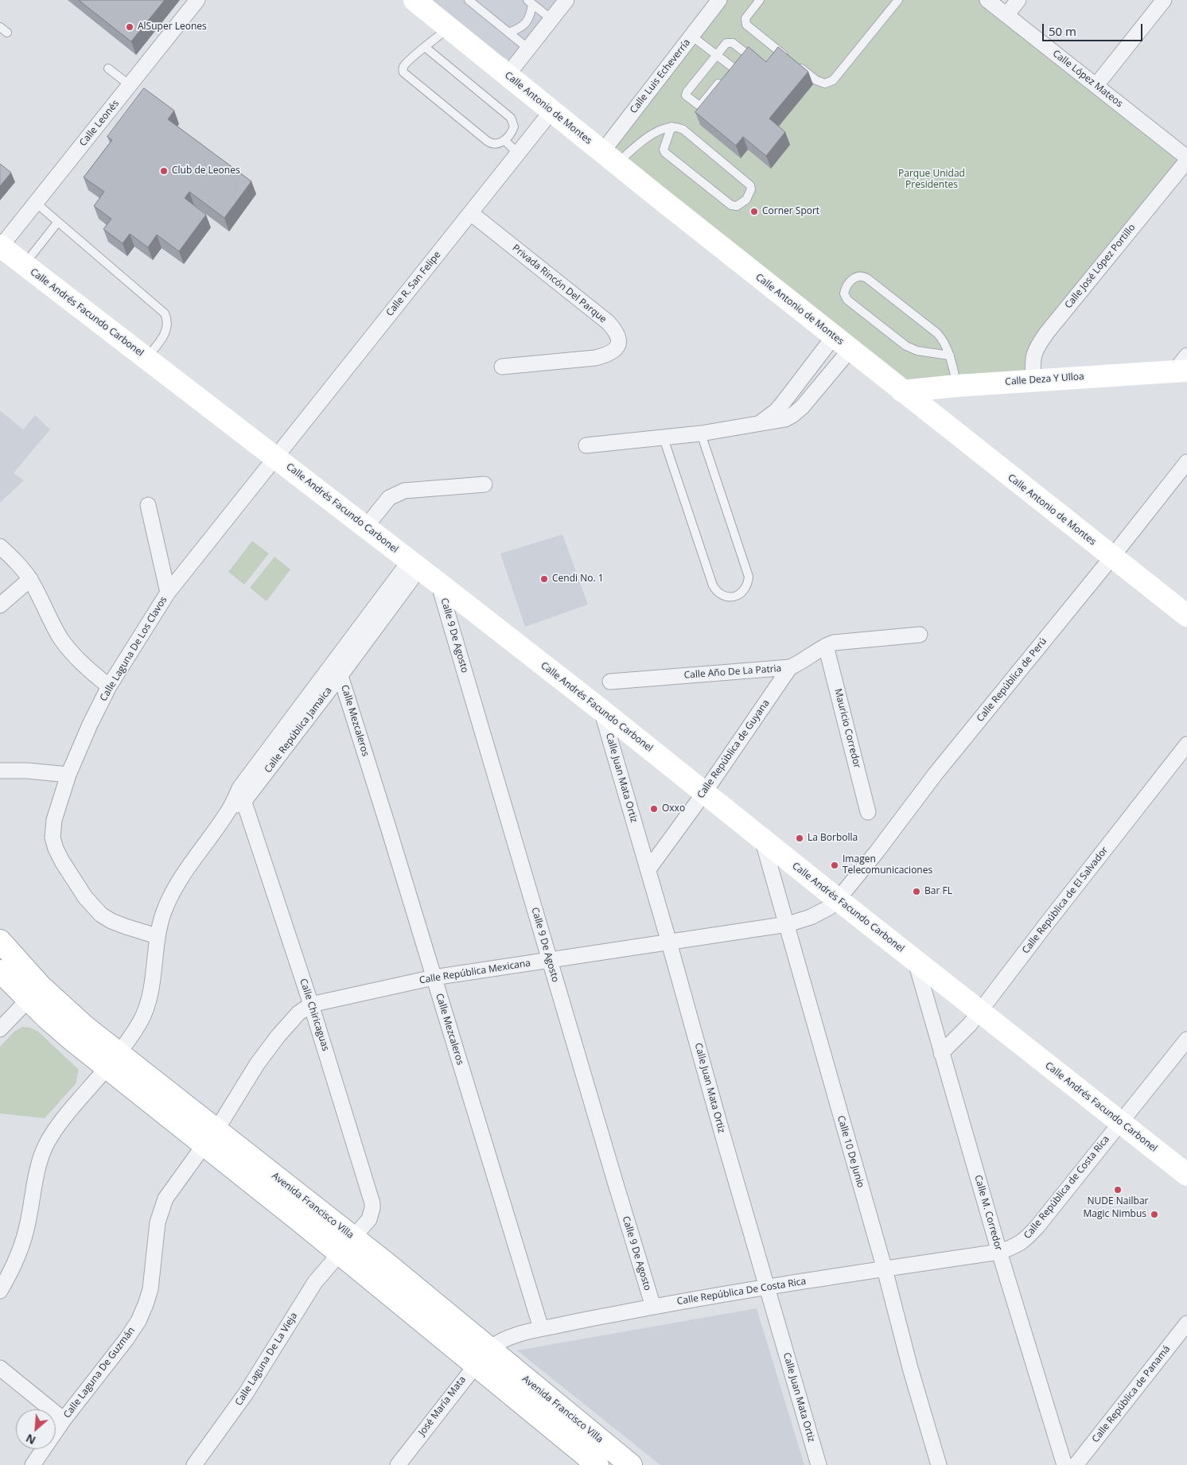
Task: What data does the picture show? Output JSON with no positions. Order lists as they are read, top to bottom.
{
  "streets": {
    "main road": [
      "Calle Antonio de Montes",
      "Calle Andrés Facundo Carbonel",
      "Calle Deza Y Ulloa",
      "Avenida Francisco Villa"
    ],
    "street": [
      "Calle Luis Echeverría",
      "Calle López Mateos",
      "Calle Leonés",
      "Calle José López Portillo",
      "Calle R. San Felipe",
      "Privada Rincón Del Parque",
      "Calle 9 De Agosto",
      "Calle Laguna De Los Clavos",
      "Calle Año De La Patria",
      "Calle República de Perú",
      "Calle Mezcaleros",
      "Mauricio Corredor",
      "Calle República Jamaica",
      "Calle República de Guyana",
      "Calle Juan Mata Ortiz",
      "Calle República de El Salvador",
      "Calle República Mexicana",
      "Calle Chiricaguas",
      "Calle 10 De Junio",
      "Calle República de Costa Rica",
      "Calle M. Corredor",
      "Calle República De Costa Rica",
      "Calle Laguna De La Vieja",
      "Calle Laguna De Guzmán",
      "Calle República de Panamá",
      "José María Mata"
    ]
  },
  "crossings": [
    ["Calle Luis Echeverría", "Calle Antonio de Montes"],
    ["Calle Antonio de Montes", "Calle R. San Felipe"],
    ["Calle Antonio de Montes", "Calle Deza Y Ulloa"],
    ["Calle Antonio de Montes", "Calle República de Perú"],
    ["Calle Leonés", "Calle Andrés Facundo Carbonel"],
    ["Calle José López Portillo", "Calle Deza Y Ulloa"],
    ["Calle R. San Felipe", "Privada Rincón Del Parque"],
    ["Calle R. San Felipe", "Calle Andrés Facundo Carbonel"],
    ["Calle R. San Felipe", "Calle Laguna De Los Clavos"],
    ["Calle Andrés Facundo Carbonel", "Calle 9 De Agosto"],
    ["Calle Andrés Facundo Carbonel", "Calle Laguna De Los Clavos"],
    ["Calle Andrés Facundo Carbonel", "Calle República de Perú"],
    ["Calle Andrés Facundo Carbonel", "Calle República Jamaica"],
    ["Calle Andrés Facundo Carbonel", "Calle República de Guyana"],
    ["Calle Andrés Facundo Carbonel", "Calle Juan Mata Ortiz"],
    ["Calle Andrés Facundo Carbonel", "Calle República de El Salvador"],
    ["Calle Andrés Facundo Carbonel", "Calle República Mexicana"],
    ["Calle Andrés Facundo Carbonel", "Calle 10 De Junio"],
    ["Calle Andrés Facundo Carbonel", "Calle República de Costa Rica"],
    ["Calle Andrés Facundo Carbonel", "Calle M. Corredor"],
    ["Calle 9 De Agosto", "Calle República Mexicana"],
    ["Calle 9 De Agosto", "Calle República De Costa Rica"],
    ["Calle Laguna De Los Clavos", "Calle República Jamaica"],
    ["Calle Año De La Patria", "Mauricio Corredor"],
    ["Calle Año De La Patria", "Calle República de Guyana"],
    ["Calle República de Perú", "Calle República Mexicana"],
    ["Calle Mezcaleros", "Calle República Jamaica"],
    ["Calle Mezcaleros", "Calle República Mexicana"],
    ["Calle Mezcaleros", "Calle República De Costa Rica"],
    ["Calle República Jamaica", "Calle Chiricaguas"],
    ["Calle República Jamaica", "Avenida Francisco Villa"],
    ["Calle República de Guyana", "Calle Juan Mata Ortiz"],
    ["Calle Juan Mata Ortiz", "Calle República Mexicana"],
    ["Calle Juan Mata Ortiz", "Calle República De Costa Rica"],
    ["Calle República de El Salvador", "Calle M. Corredor"],
    ["Calle República Mexicana", "Calle Chiricaguas"],
    ["Calle República Mexicana", "Calle 10 De Junio"],
    ["Calle República Mexicana", "Avenida Francisco Villa"],
    ["Calle República Mexicana", "Calle Laguna De Guzmán"],
    ["Calle Chiricaguas", "Avenida Francisco Villa"],
    ["Calle Chiricaguas", "Calle Laguna De La Vieja"],
    ["Calle 10 De Junio", "Calle República De Costa Rica"],
    ["Calle República de Costa Rica", "Calle M. Corredor"],
    ["Calle República de Costa Rica", "Calle República De Costa Rica"],
    ["Avenida Francisco Villa", "Calle República De Costa Rica"],
    ["Avenida Francisco Villa", "Calle Laguna De La Vieja"],
    ["Avenida Francisco Villa", "Calle Laguna De Guzmán"],
    ["Avenida Francisco Villa", "José María Mata"],
    ["Calle M. Corredor", "Calle República De Costa Rica"],
    ["Calle República De Costa Rica", "José María Mata"]
  ],
  "parks": ["Parque Unidad Presidentes"],
  "places": [
    "AlSuper Leones",
    "Club de Leones",
    "Corner Sport",
    "Cendi No. 1",
    "Oxxo",
    "La Borbolla",
    "Imagen Telecomunicaciones",
    "Bar FL",
    "NUDE Nailbar",
    "Magic Nimbus"
  ],
  "scale_bar": "50 m",
  "north": "bottom left"
}
